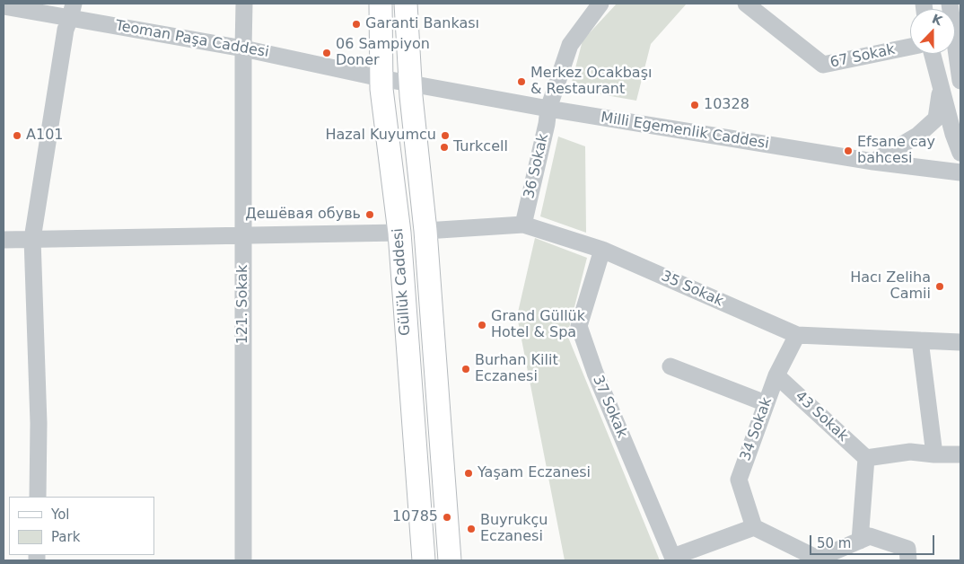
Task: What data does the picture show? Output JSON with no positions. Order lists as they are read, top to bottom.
{
  "streets": {
    "main road": ["Güllük Caddesi"],
    "street": [
      "Teoman Paşa Caddesi",
      "67 Sokak",
      "Milli Egemenlik Caddesi",
      "36 Sokak",
      "35 Sokak",
      "121. Sokak",
      "37 Sokak",
      "43 Sokak",
      "34 Sokak"
    ]
  },
  "crossings": [
    ["Teoman Paşa Caddesi", "Milli Egemenlik Caddesi"],
    ["Teoman Paşa Caddesi", "Güllük Caddesi"],
    ["Teoman Paşa Caddesi", "121. Sokak"],
    ["Milli Egemenlik Caddesi", "36 Sokak"],
    ["Milli Egemenlik Caddesi", "Güllük Caddesi"],
    ["36 Sokak", "35 Sokak"],
    ["Güllük Caddesi", "35 Sokak"],
    ["35 Sokak", "37 Sokak"],
    ["35 Sokak", "34 Sokak"],
    ["43 Sokak", "34 Sokak"]
  ],
  "places": [
    "Garanti Bankası",
    "06 Sampiyon Doner",
    "Merkez Ocakbaşı & Restaurant",
    "10328",
    "A101",
    "Hazal Kuyumcu",
    "Turkcell",
    "Efsane cay bahcesi",
    "Дешёвая обувь",
    "Hacı Zeliha Camii",
    "Grand Güllük Hotel & Spa",
    "Burhan Kilit Eczanesi",
    "Yaşam Eczanesi",
    "10785",
    "Buyrukçu Eczanesi"
  ],
  "legend": ["Yol", "Park"],
  "scale_bar": "50 m",
  "north": "top"
}
